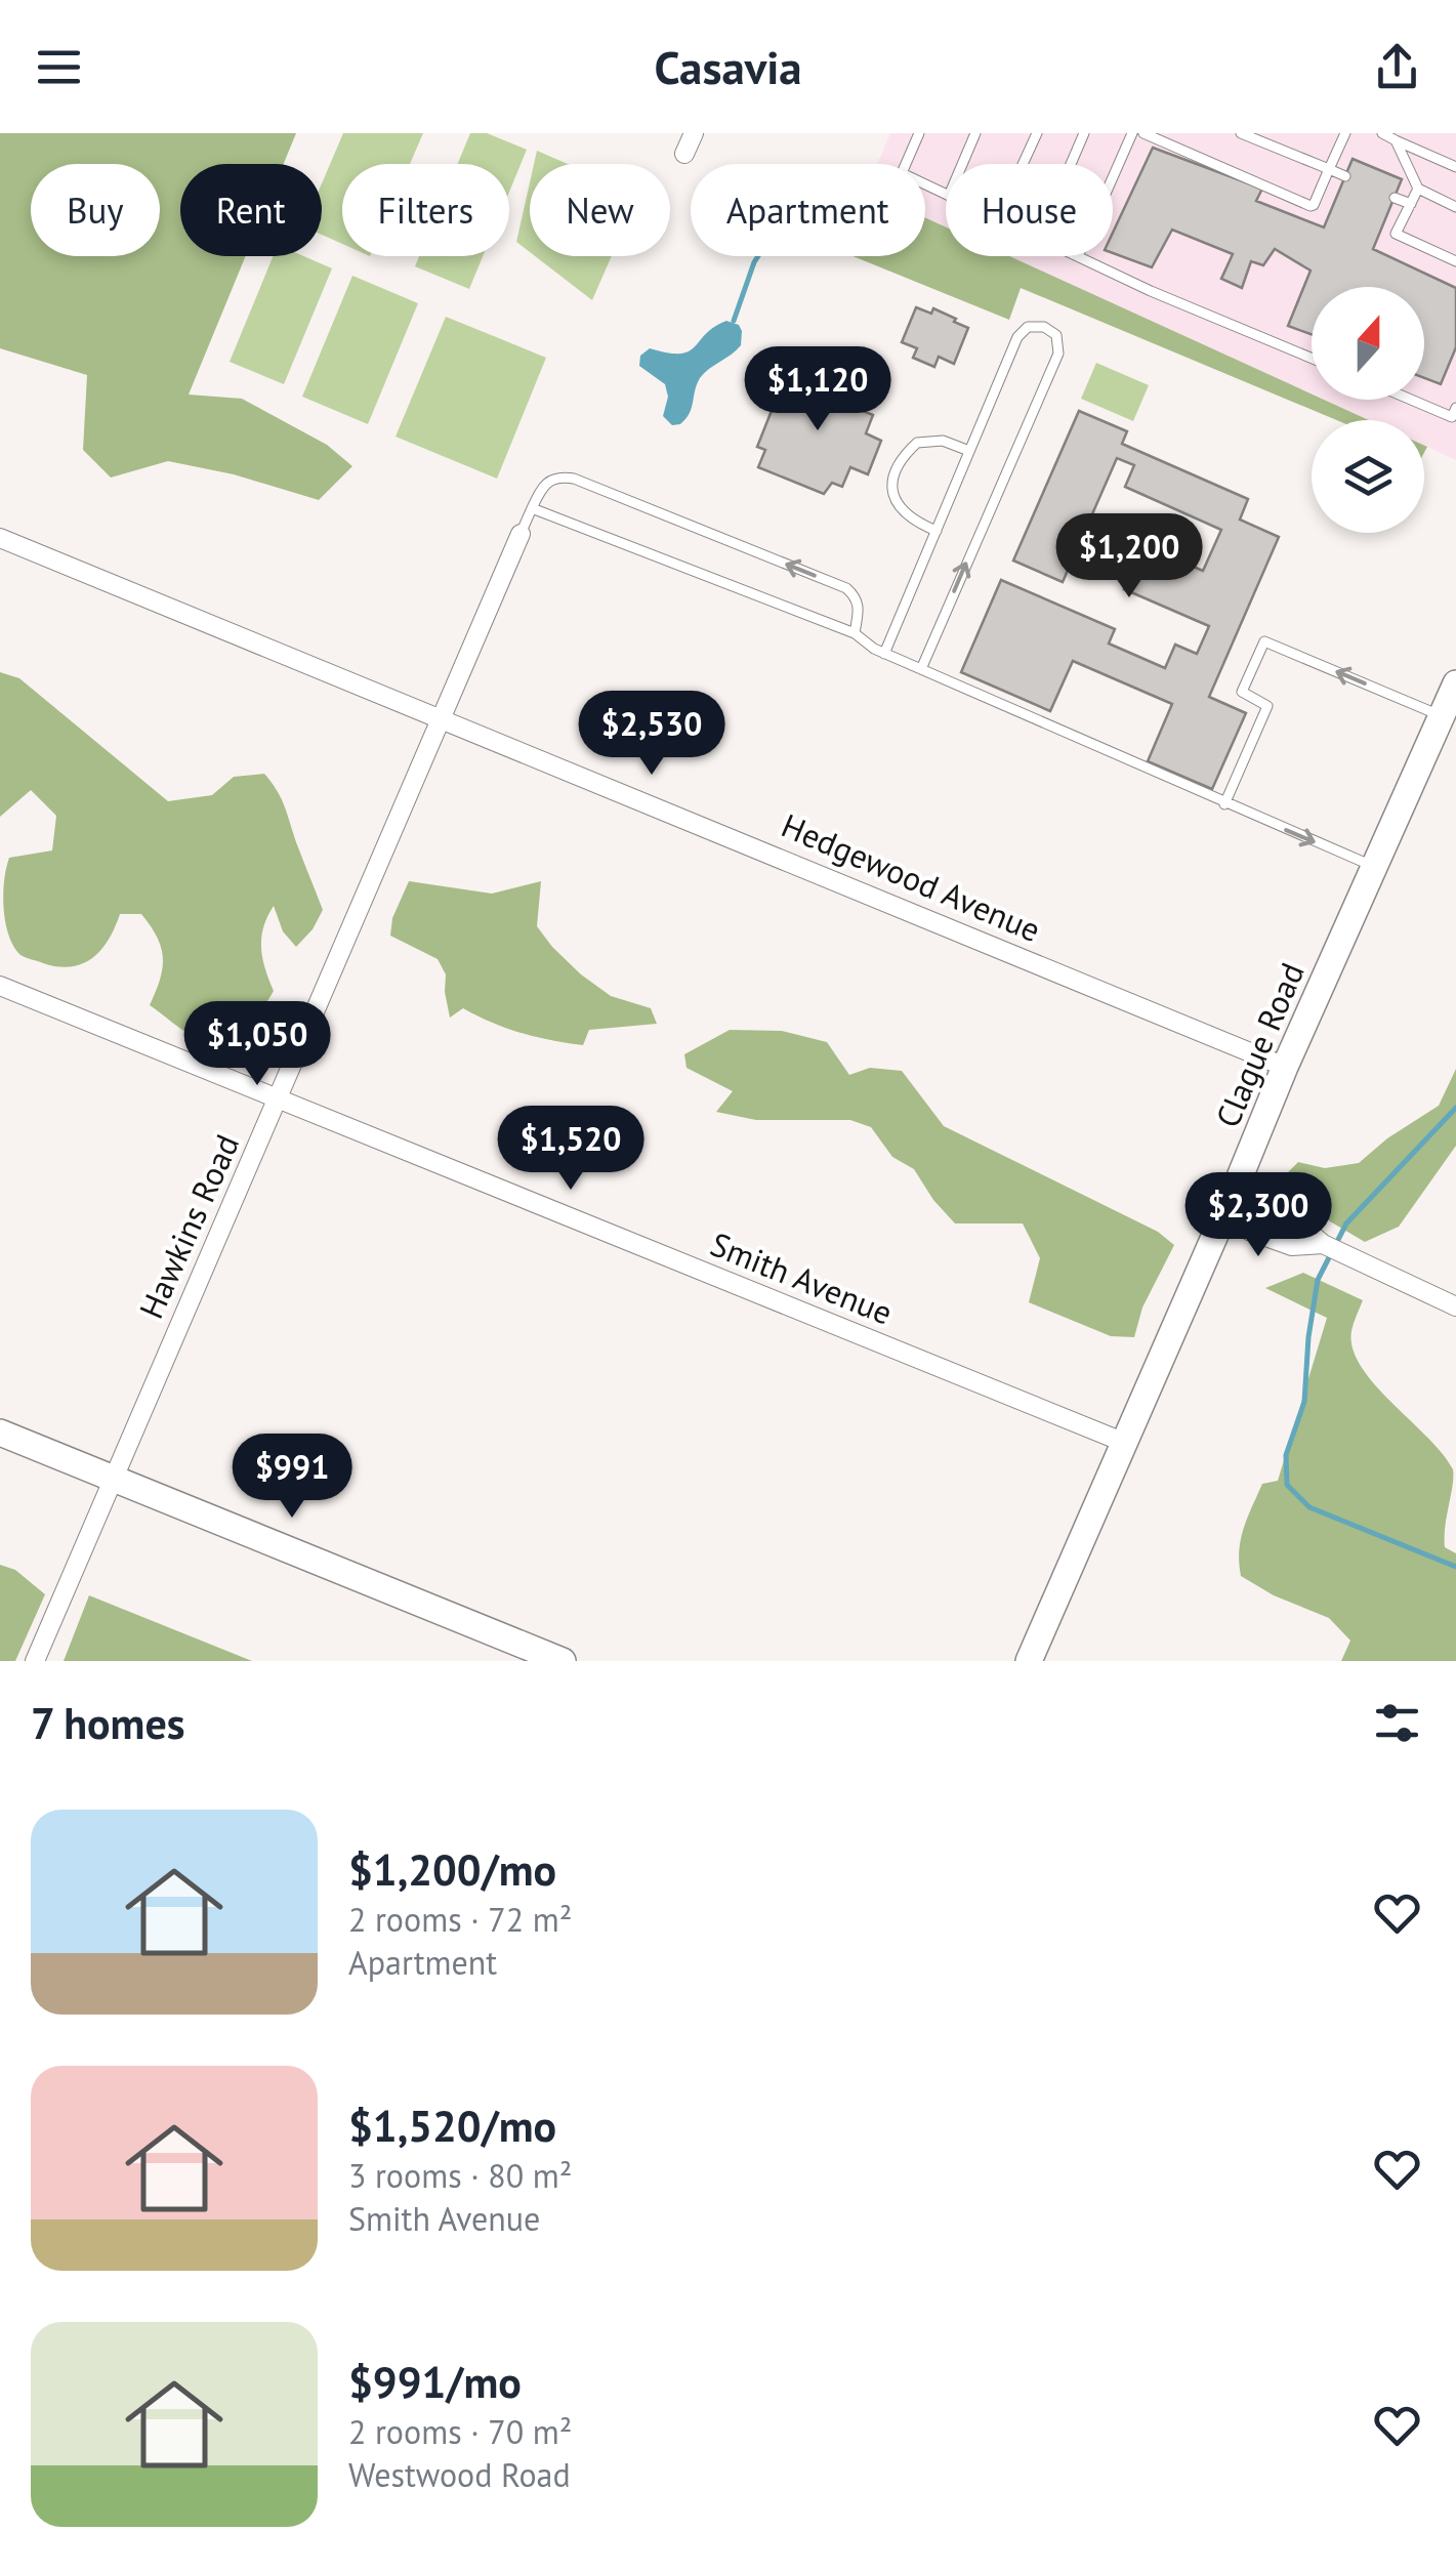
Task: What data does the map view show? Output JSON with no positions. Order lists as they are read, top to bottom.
{
  "streets": {
    "main road": ["Clague Road"],
    "street": ["Hedgewood Avenue", "Hawkins Road", "Smith Avenue"]
  },
  "crossings": [
    ["Hedgewood Avenue", "Clague Road"],
    ["Hedgewood Avenue", "Hawkins Road"],
    ["Clague Road", "Smith Avenue"],
    ["Hawkins Road", "Smith Avenue"]
  ],
  "north": "top",
  "page": {
    "header": "Casavia",
    "chip": [
      "Buy",
      "Rent",
      "Filters",
      "New",
      "Apartment",
      "House"
    ],
    "price": [
      "$1,120",
      "$1,200",
      "$2,530",
      "$1,050",
      "$1,520",
      "$2,300",
      "$991"
    ],
    "heading": "7 homes",
    "list": [
      {
        "name": "$1,200/mo",
        "note": "2 rooms · 72 m² · Apartment"
      },
      {
        "name": "$1,520/mo",
        "note": "3 rooms · 80 m² · Smith Avenue"
      },
      {
        "name": "$991/mo",
        "note": "2 rooms · 70 m² · Westwood Road"
      }
    ]
  }
}
